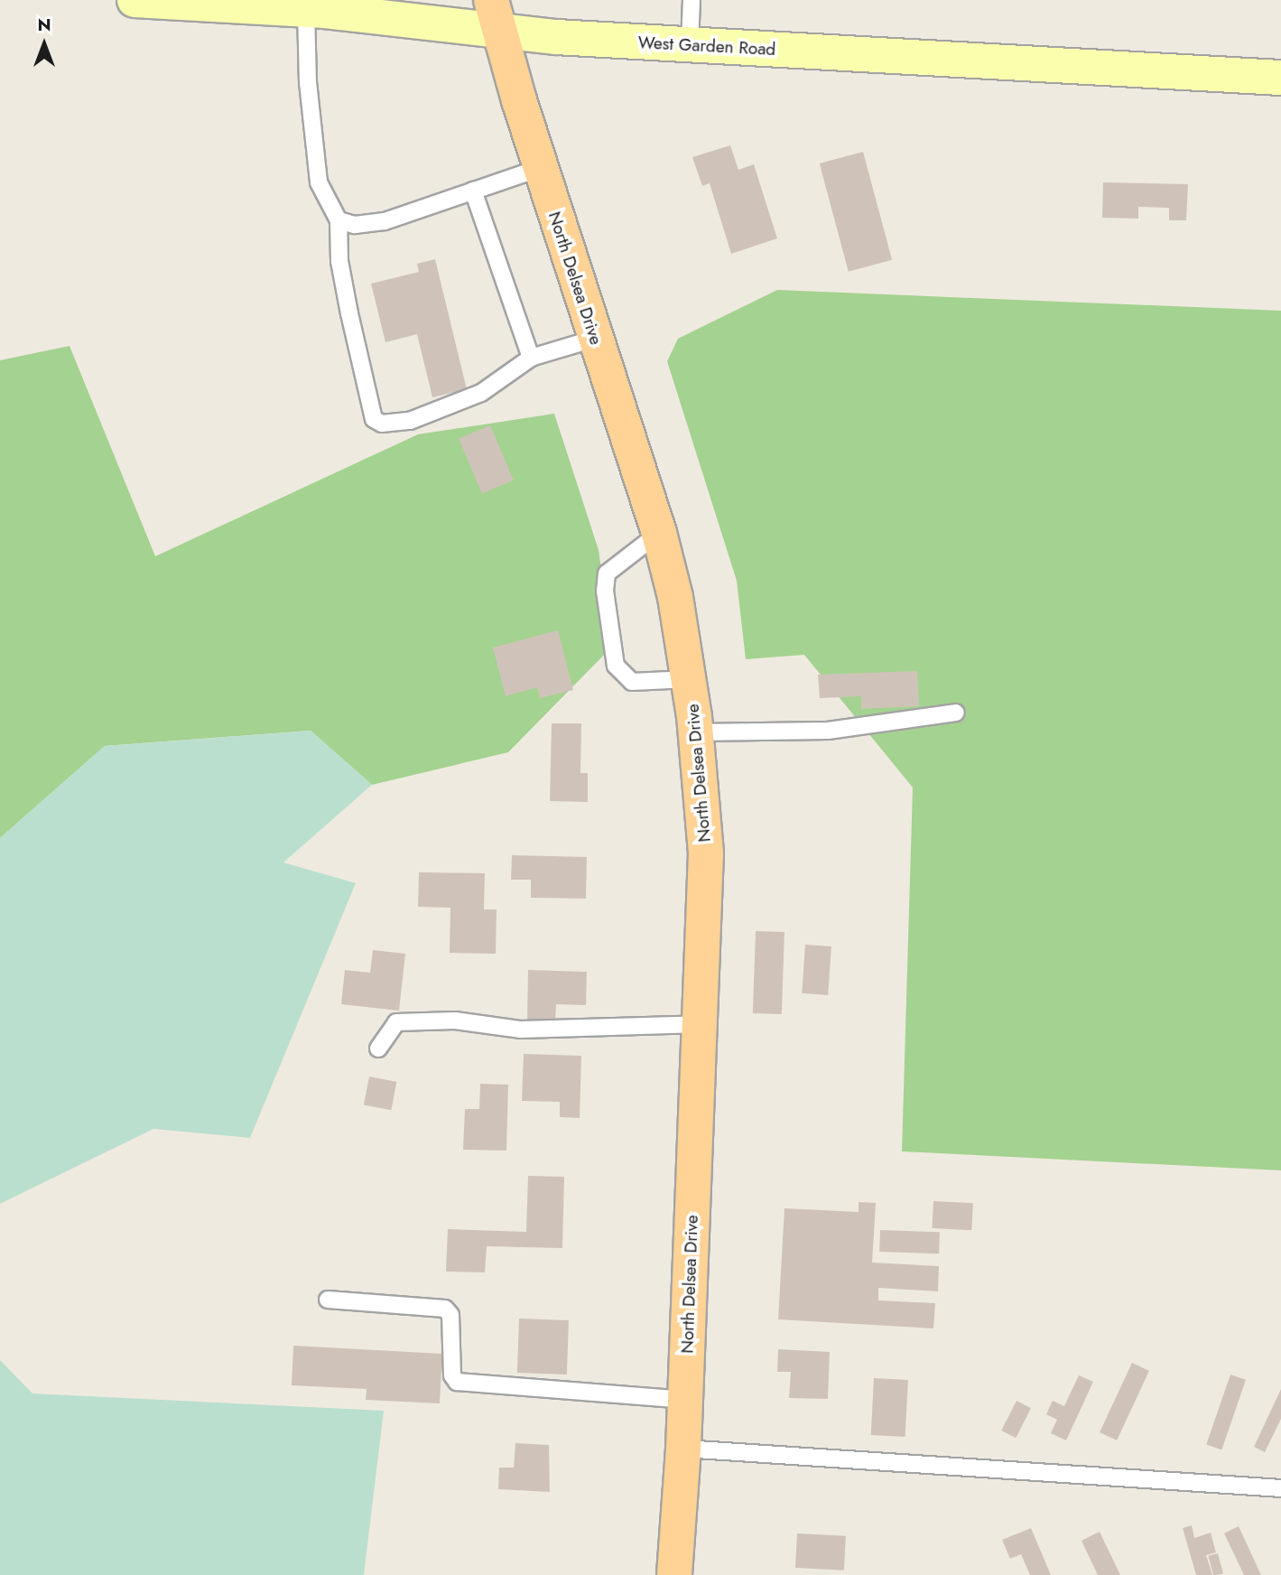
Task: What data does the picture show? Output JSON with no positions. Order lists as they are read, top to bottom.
{
  "streets": {
    "main road": ["West Garden Road", "North Delsea Drive"]
  },
  "crossings": [
    ["West Garden Road", "North Delsea Drive"]
  ],
  "north": "top"
}
